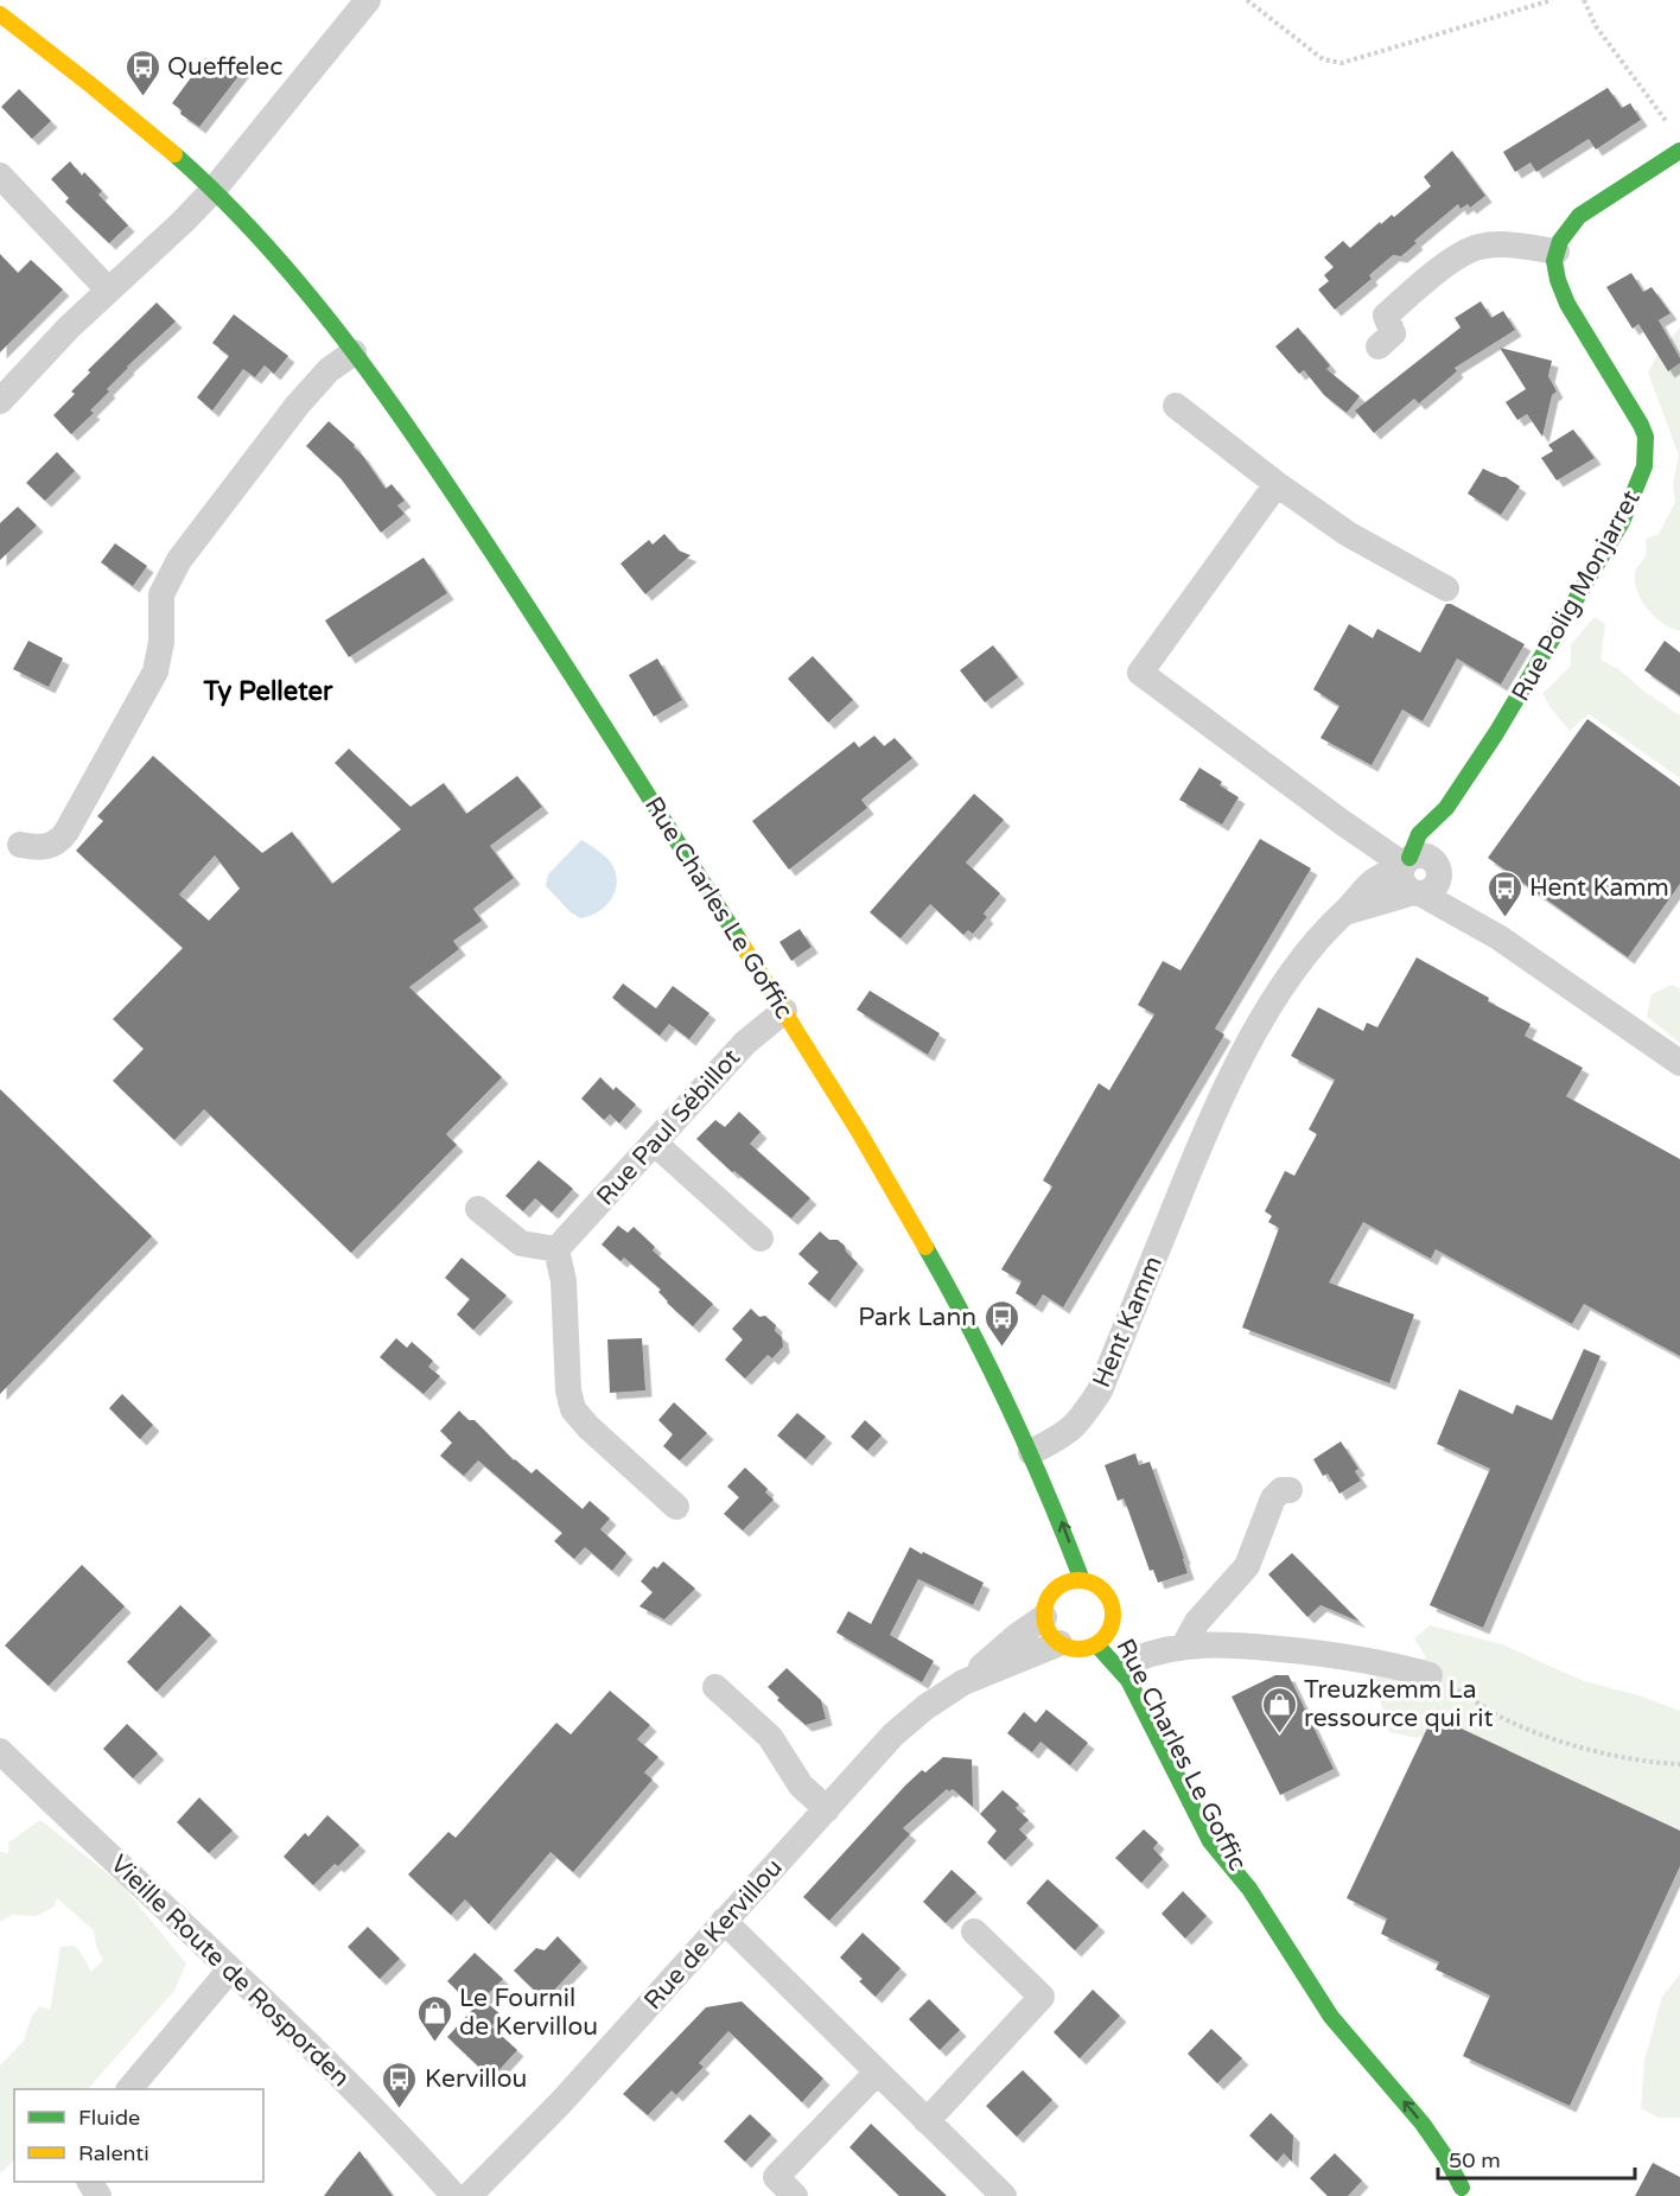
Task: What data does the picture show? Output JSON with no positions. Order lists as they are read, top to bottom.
{
  "streets": {
    "street": [
      "Rue Polig Monjarret",
      "Rue Charles Le Goffic",
      "Rue Paul Sébillot",
      "Hent Kamm",
      "Rue de Kervillou",
      "Vieille Route de Rosporden"
    ]
  },
  "crossings": [
    ["Rue Polig Monjarret", "Hent Kamm"],
    ["Rue Charles Le Goffic", "Rue Paul Sébillot"],
    ["Rue Charles Le Goffic", "Hent Kamm"],
    ["Rue Charles Le Goffic", "Rue de Kervillou"]
  ],
  "districts": ["Ty Pelleter"],
  "places": {
    "bus stop": [
      "Queffelec",
      "Hent Kamm",
      "Park Lann",
      "Kervillou"
    ],
    "shop": ["Treuzkemm La ressource qui rit", "Le Fournil de Kervillou"]
  },
  "legend": ["Fluide", "Ralenti"],
  "scale_bar": "50 m"
}
